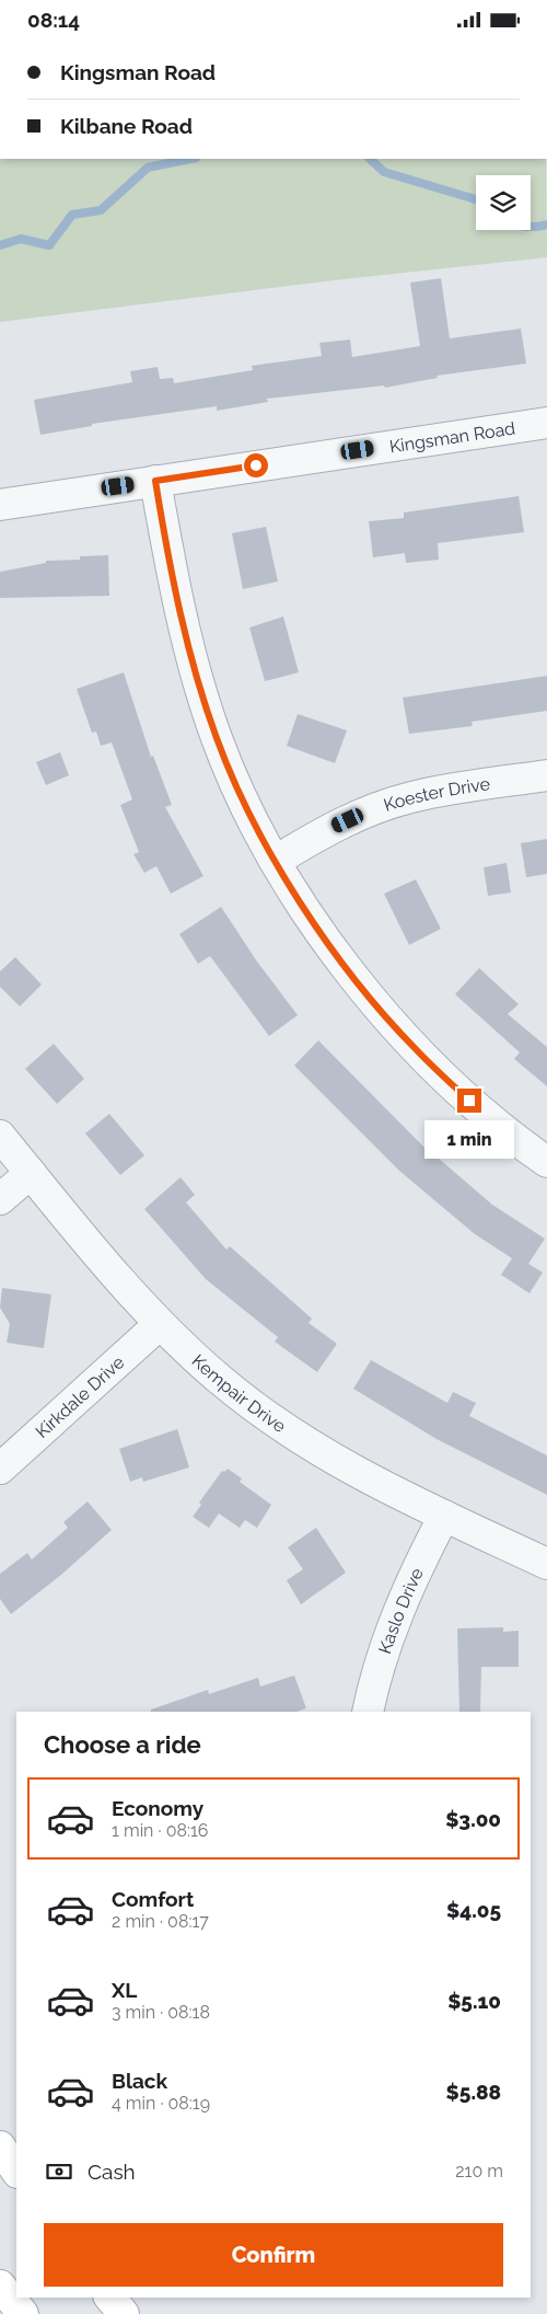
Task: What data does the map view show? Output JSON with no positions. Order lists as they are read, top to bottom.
{
  "streets": {
    "street": [
      "Kingsman Road",
      "Koester Drive",
      "Kempair Drive",
      "Kirkdale Drive",
      "Kaslo Drive"
    ]
  },
  "crossings": [
    ["Kempair Drive", "Kirkdale Drive"],
    ["Kempair Drive", "Kaslo Drive"]
  ],
  "page": {
    "status": "08:14",
    "banner": ["Kingsman Road", "Kilbane Road"],
    "bubble": "1 min",
    "heading": "Choose a ride",
    "list": [
      {
        "name": "Economy",
        "note": "1 min · 08:16",
        "value": "$3.00"
      },
      {
        "name": "Comfort",
        "note": "2 min · 08:17",
        "value": "$4.05"
      },
      {
        "name": "XL",
        "note": "3 min · 08:18",
        "value": "$5.10"
      },
      {
        "name": "Black",
        "note": "4 min · 08:19",
        "value": "$5.88"
      }
    ],
    "pay": ["Cash", "210 m"],
    "buttons": "Confirm"
  }
}
